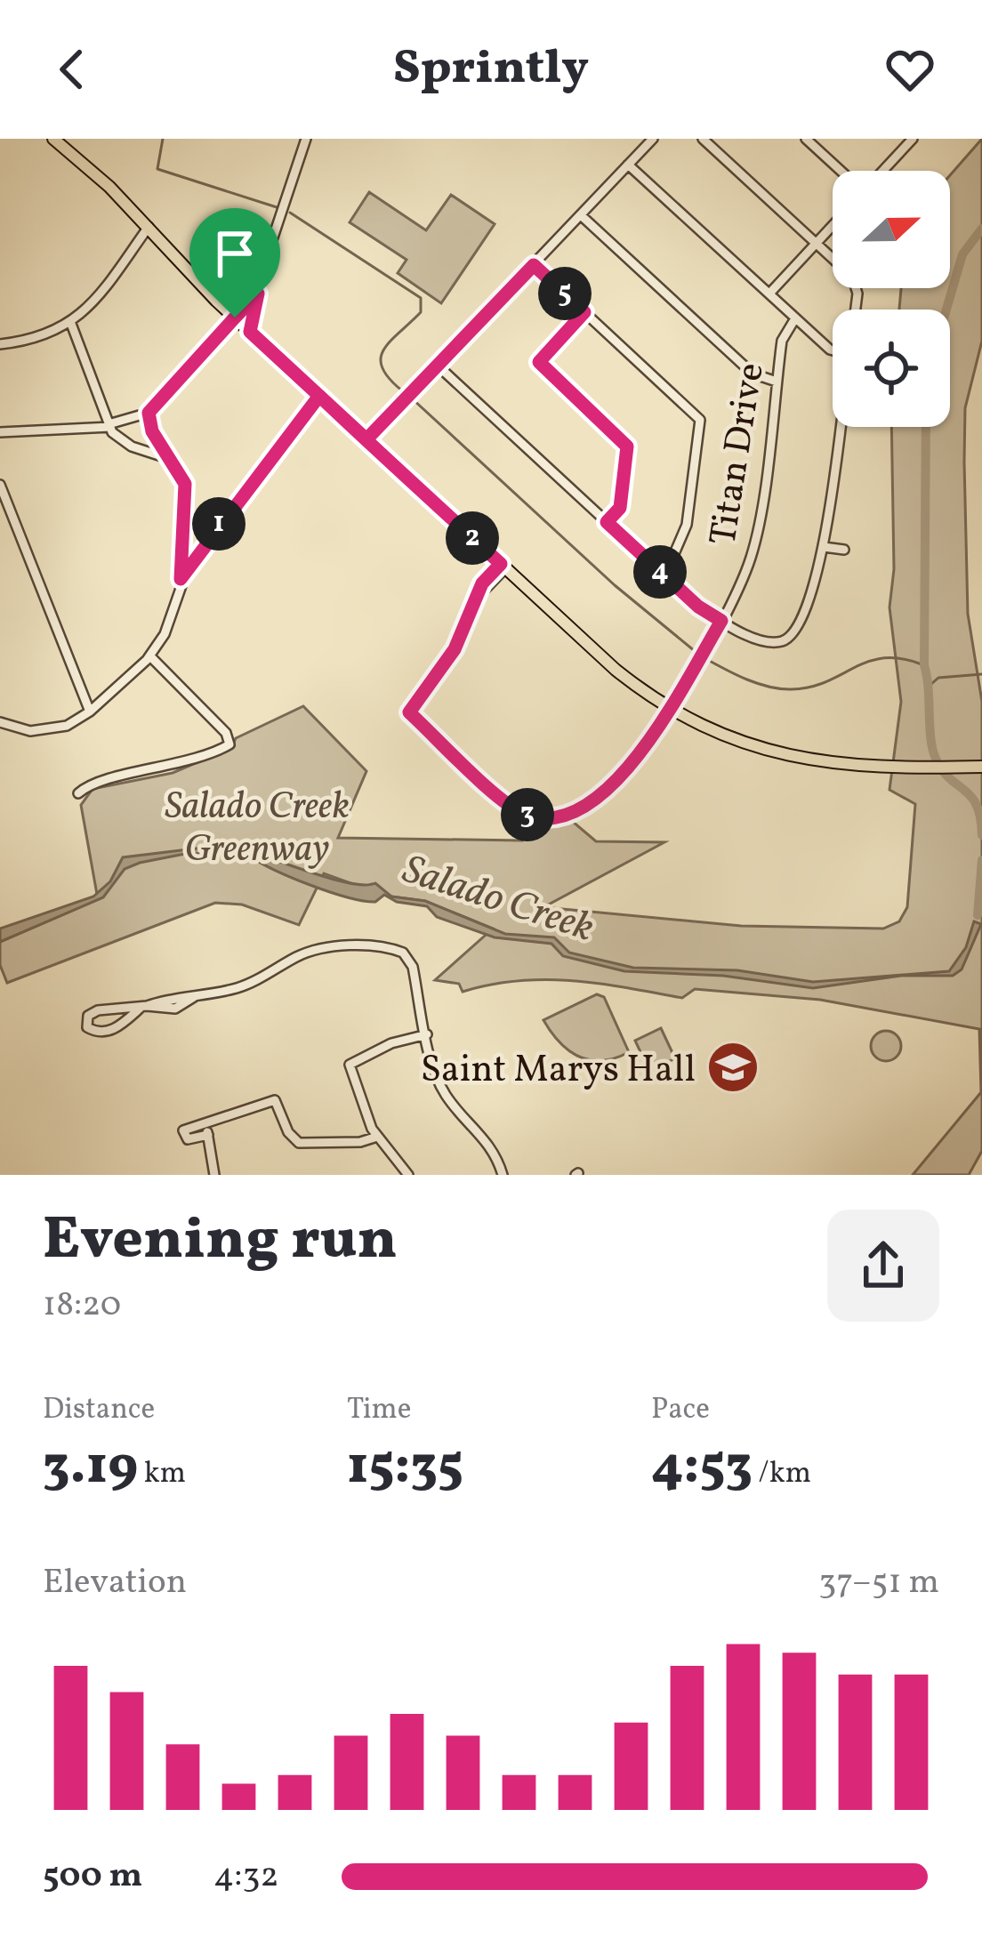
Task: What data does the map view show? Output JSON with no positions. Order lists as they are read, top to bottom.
{
  "streets": {
    "street": ["Titan Drive"]
  },
  "water": ["Salado Creek"],
  "parks": ["Salado Creek Greenway"],
  "places": {
    "school or university": ["Saint Marys Hall"]
  },
  "north": "right",
  "page": {
    "header": "Sprintly",
    "pins": [
      "5",
      "1",
      "2",
      "4",
      "3"
    ],
    "heading": ["Evening run", "18:20"],
    "stats": [
      ["Distance", "3.19 km"],
      ["Time", "15:35"],
      ["Pace", "4:53 /km"]
    ],
    "chart": ["Elevation", "37–51 m"],
    "list": [
      {
        "name": "500 m",
        "note": "4:32"
      }
    ]
  }
}
